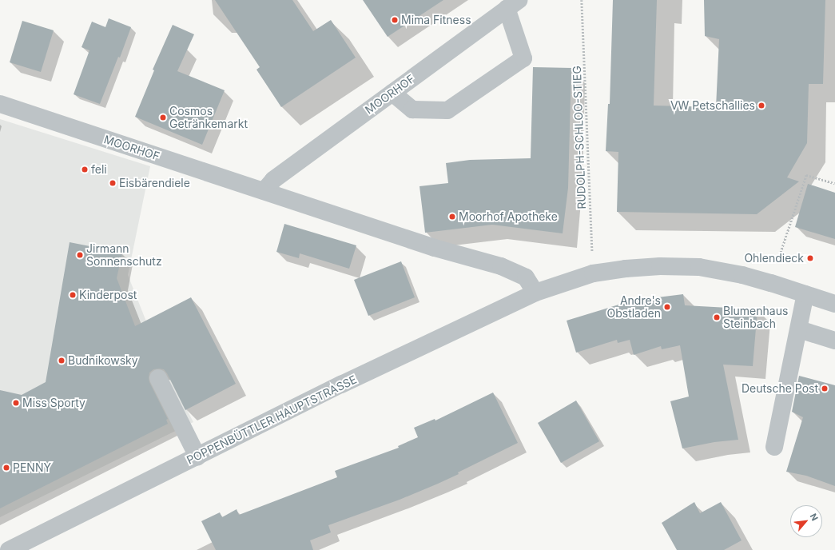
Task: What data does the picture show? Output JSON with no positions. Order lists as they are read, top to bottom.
{
  "streets": {
    "street": ["MOORHOF", "POPPENBÜTTLER HAUPTSTRASSE"],
    "path": ["RUDOLPH-SCHLOO-STIEG"]
  },
  "crossings": [
    ["MOORHOF", "POPPENBÜTTLER HAUPTSTRASSE"],
    ["RUDOLPH-SCHLOO-STIEG", "POPPENBÜTTLER HAUPTSTRASSE"]
  ],
  "places": [
    "Mima Fitness",
    "VW Petschallies",
    "Cosmos Getränkemarkt",
    "feli",
    "Eisbärendiele",
    "Moorhof Apotheke",
    "Jirmann Sonnenschutz",
    "Ohlendieck",
    "Kinderpost",
    "Andre's Obstladen",
    "Blumenhaus Steinbach",
    "Budnikowsky",
    "Deutsche Post",
    "Miss Sporty",
    "PENNY"
  ],
  "north": "top right"
}
